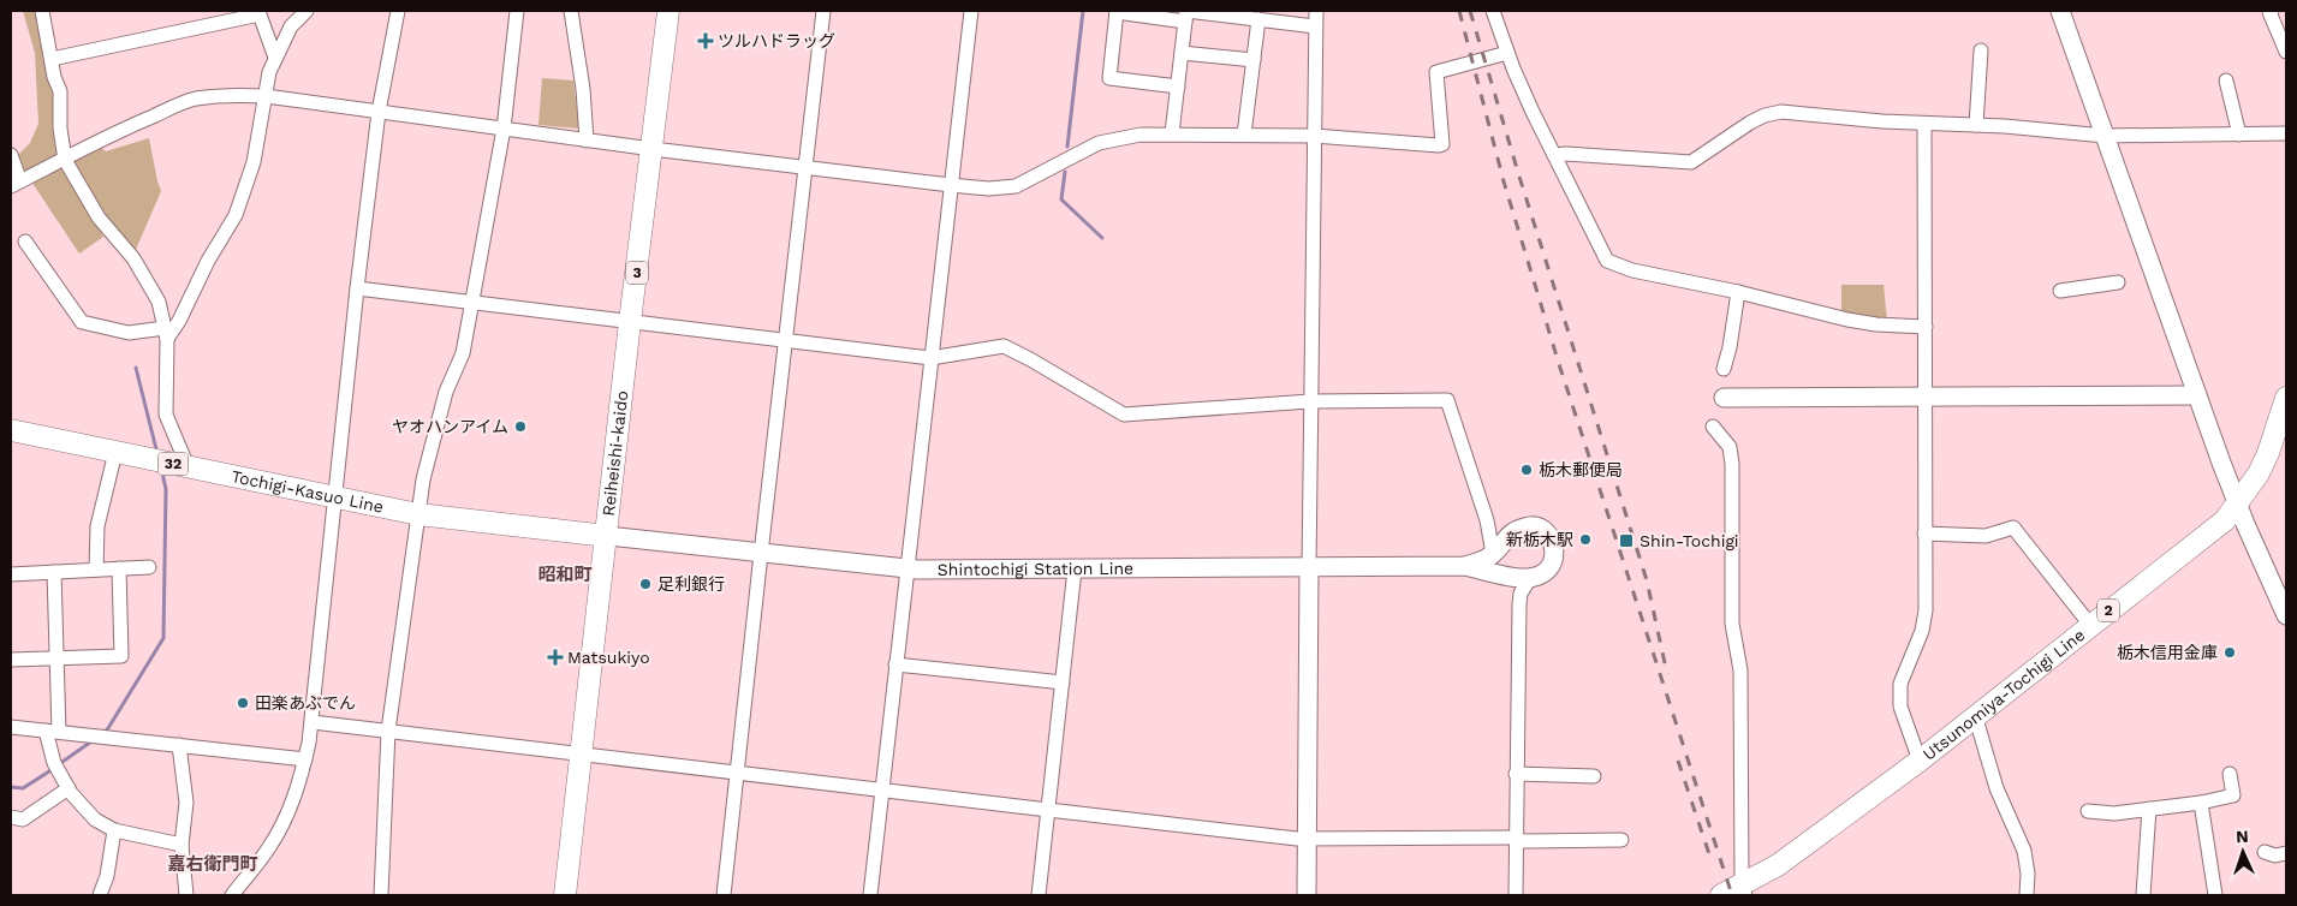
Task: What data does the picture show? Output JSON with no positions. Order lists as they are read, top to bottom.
{
  "streets": {
    "main road": [
      "3",
      "Reiheishi-kaido",
      "32",
      "Tochigi-Kasuo Line",
      "2",
      "Utsunomiya-Tochigi Line"
    ],
    "street": ["Shintochigi Station Line"]
  },
  "crossings": [
    ["Reiheishi-kaido", "Tochigi-Kasuo Line"],
    ["Reiheishi-kaido", "Shintochigi Station Line"],
    ["Tochigi-Kasuo Line", "Shintochigi Station Line"]
  ],
  "districts": ["昭和町", "嘉右衛門町"],
  "places": {
    "health": ["ツルハドラッグ", "Matsukiyo"],
    "other": [
      "ヤオハンアイム",
      "栃木郵便局",
      "新栃木駅",
      "足利銀行",
      "栃木信用金庫",
      "田楽あぶでん"
    ],
    "transit": ["Shin-Tochigi"]
  },
  "north": "top"
}
